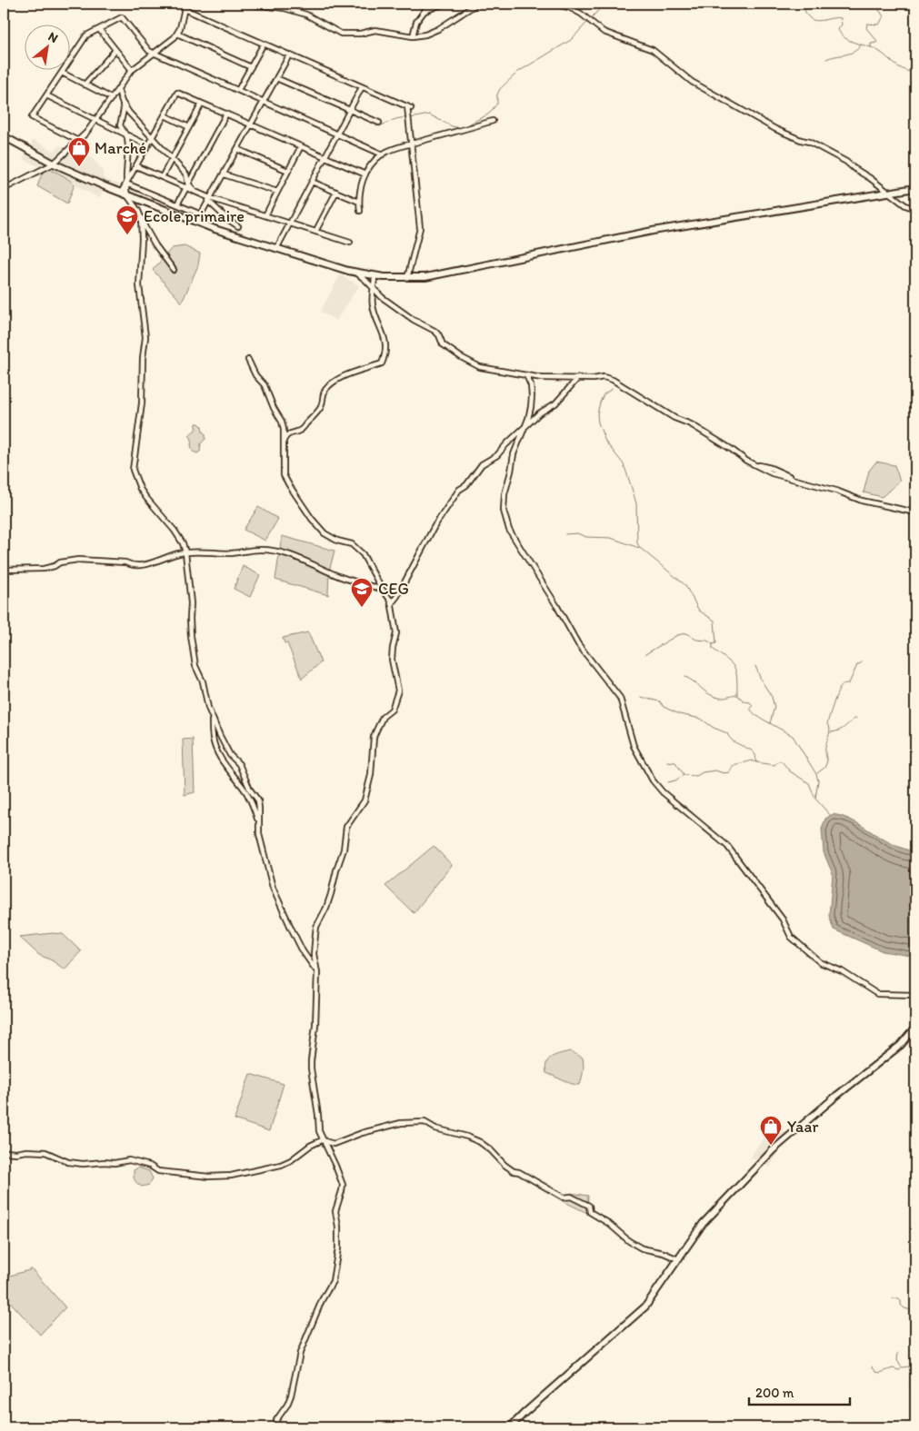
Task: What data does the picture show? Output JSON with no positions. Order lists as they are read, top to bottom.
{
  "places": {
    "shop": ["Marché", "Yaar"],
    "school or university": ["Ecole primaire", "CEG"]
  },
  "scale_bar": "200 m",
  "north": "top right"
}
